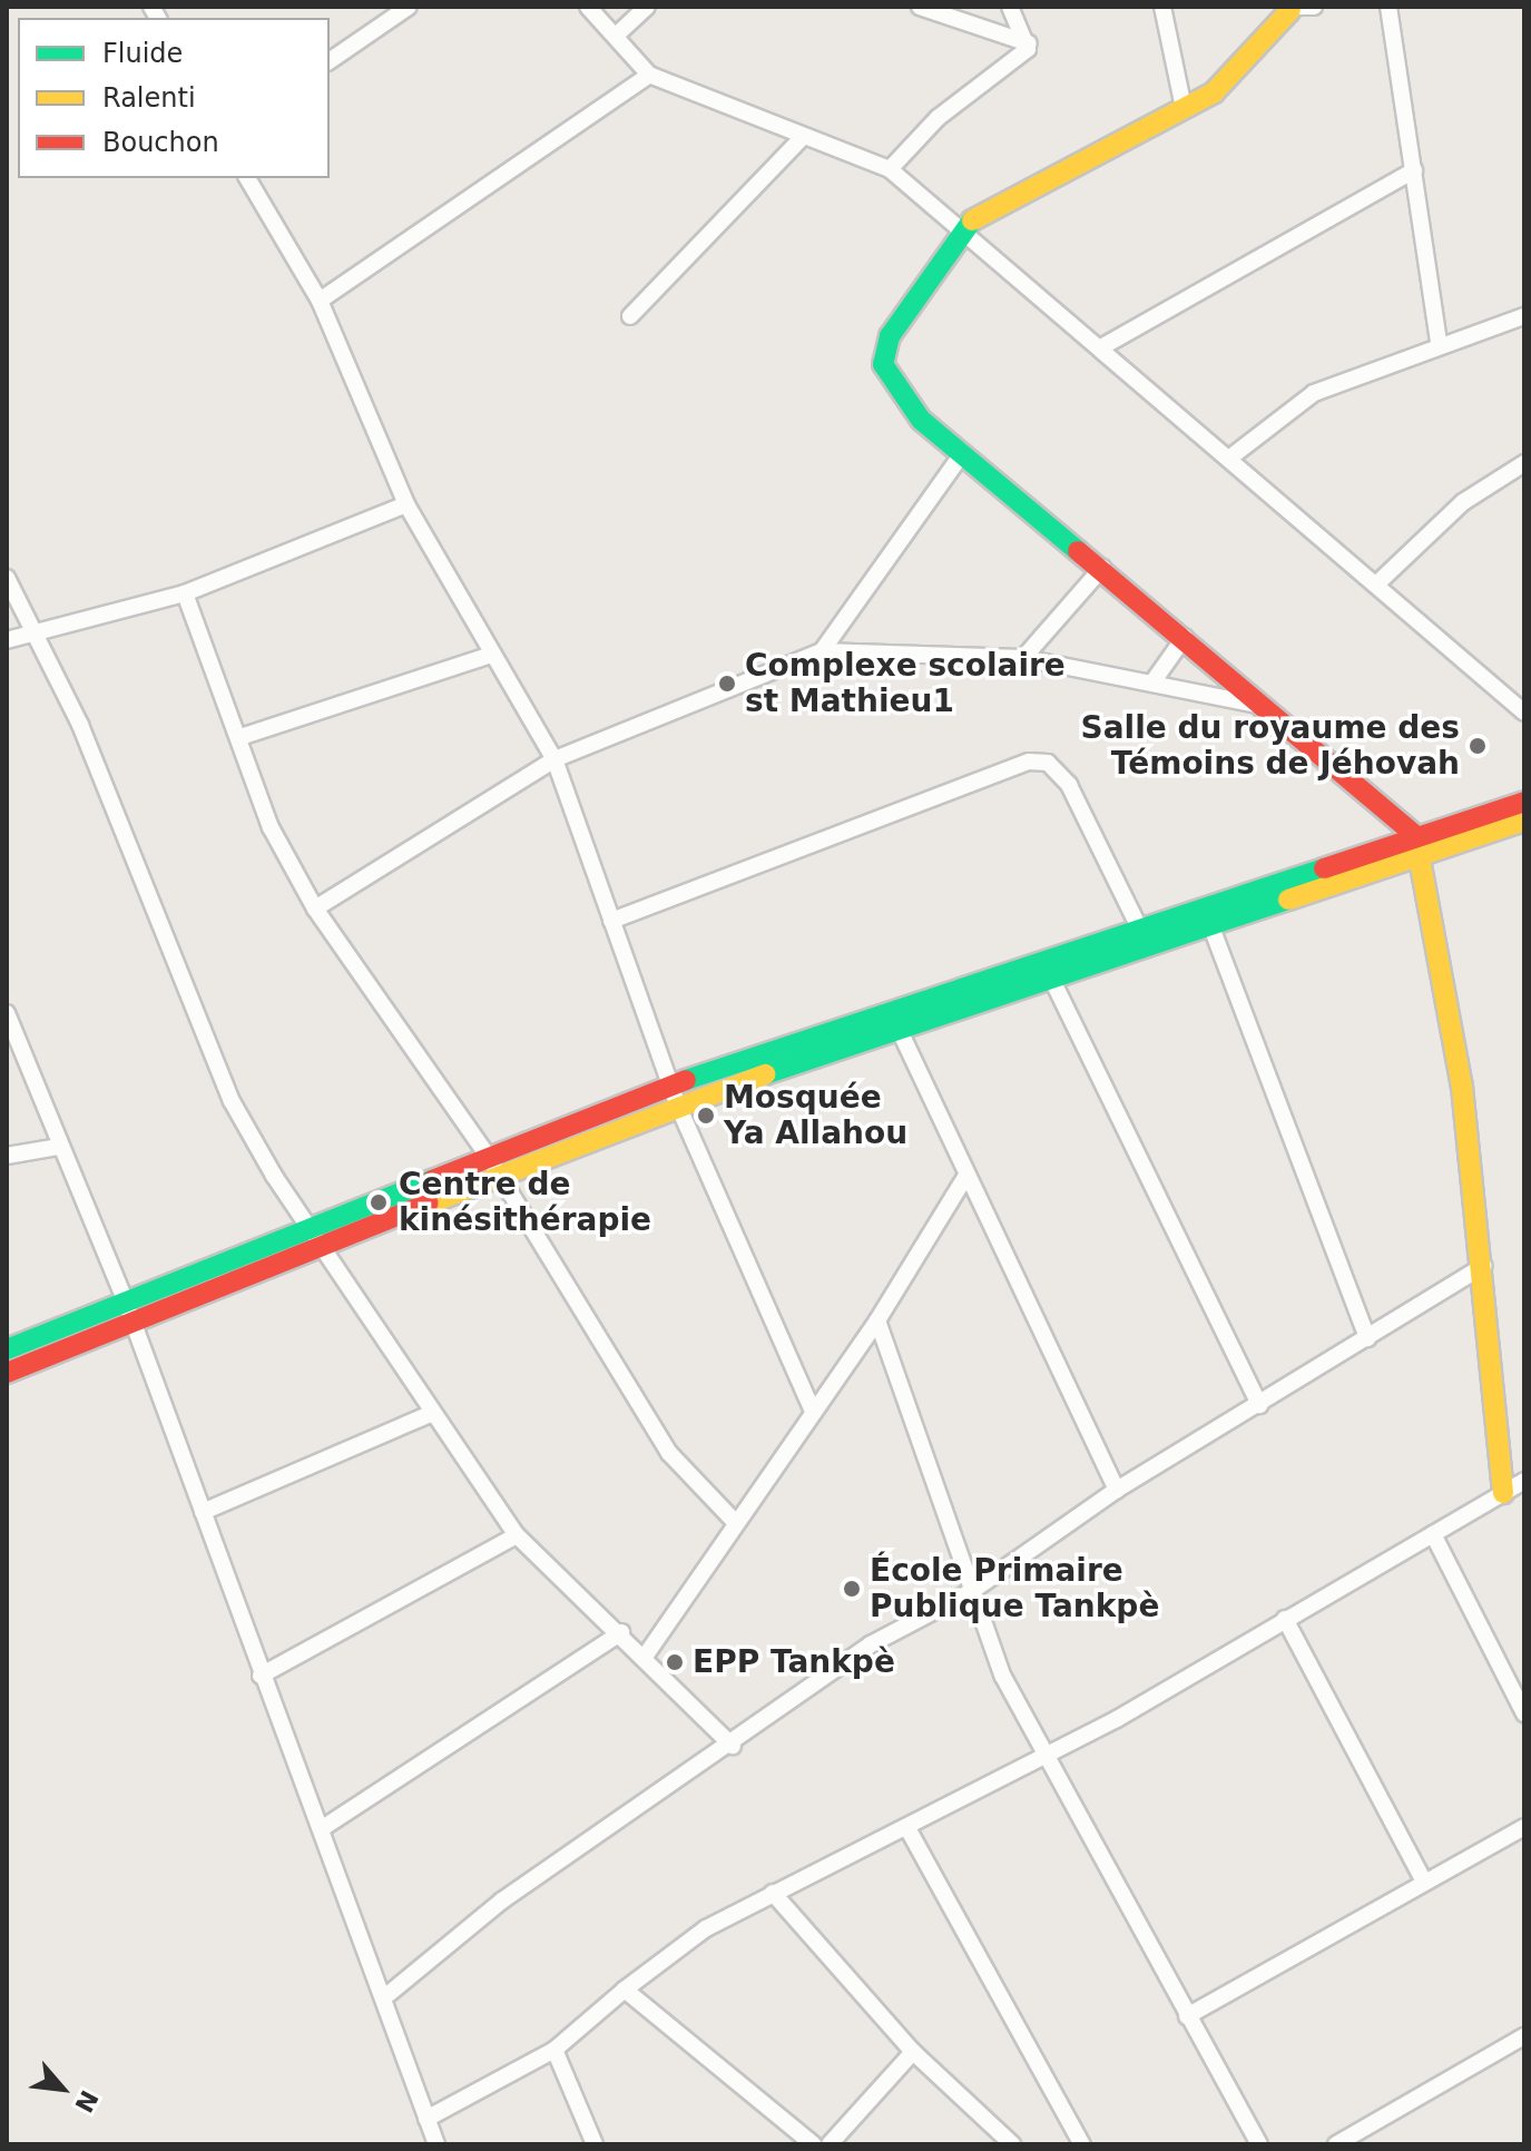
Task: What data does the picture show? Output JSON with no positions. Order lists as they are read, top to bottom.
{
  "places": [
    "Complexe scolaire st Mathieu1",
    "Salle du royaume des Témoins de Jéhovah",
    "Mosquée Ya Allahou",
    "Centre de kinésithérapie",
    "École Primaire Publique Tankpè",
    "EPP Tankpè"
  ],
  "legend": ["Fluide", "Ralenti", "Bouchon"],
  "north": "bottom right"
}
